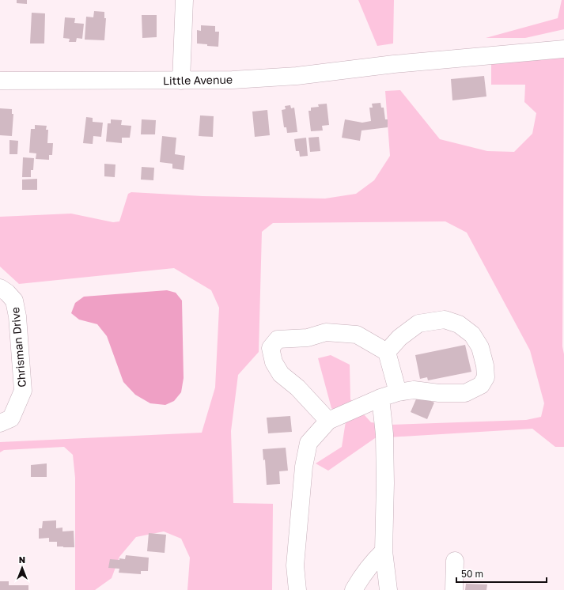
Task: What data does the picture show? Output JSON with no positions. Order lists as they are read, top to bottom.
{
  "streets": {
    "street": ["Little Avenue", "Chrisman Drive"]
  },
  "scale_bar": "50 m",
  "north": "top"
}
